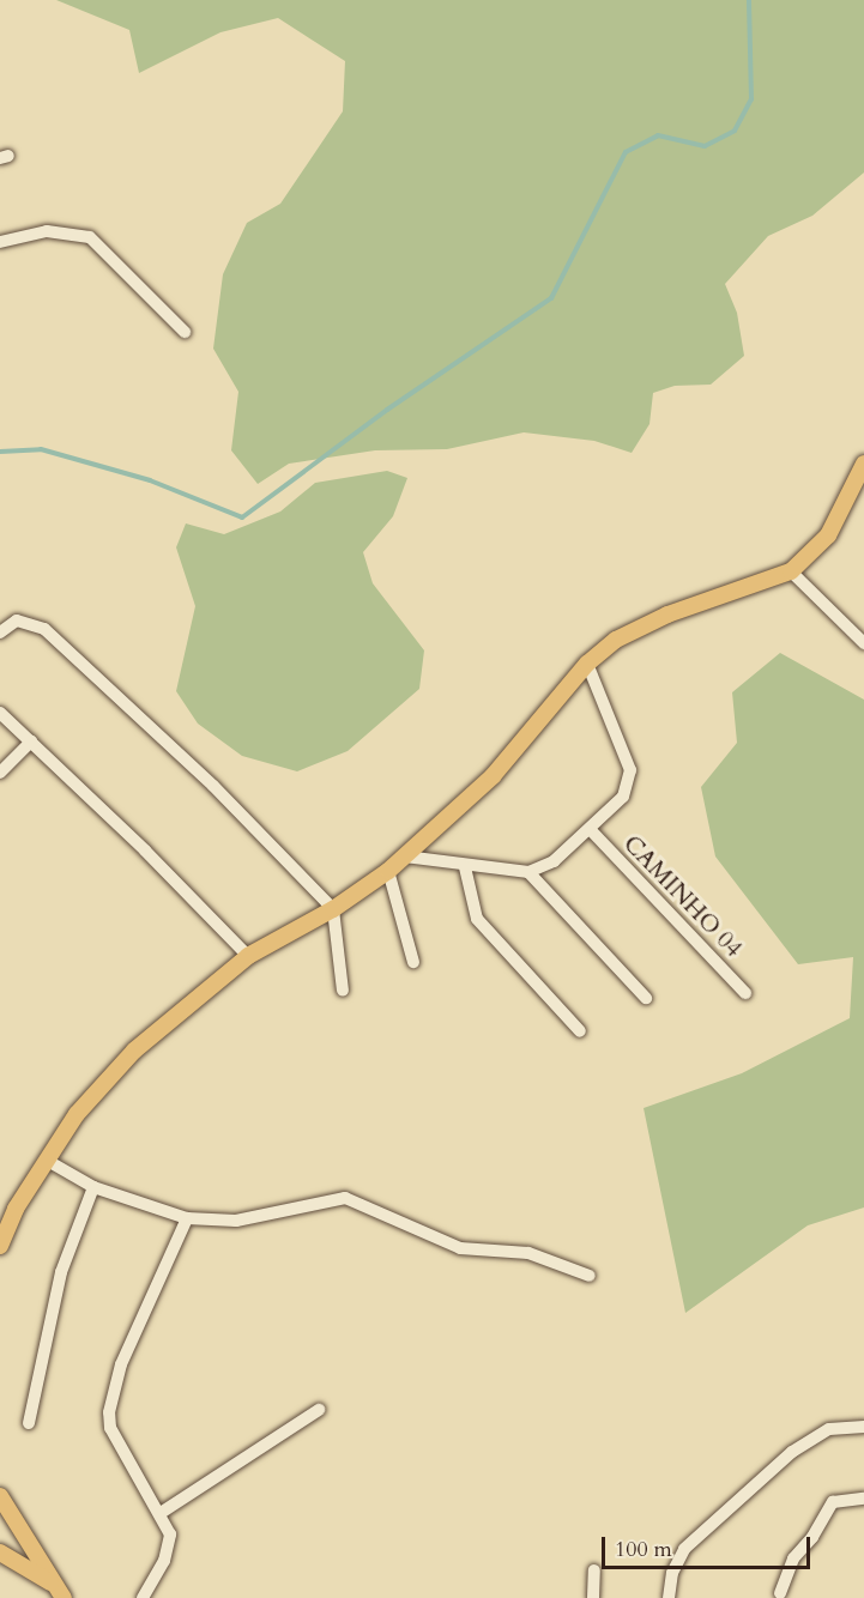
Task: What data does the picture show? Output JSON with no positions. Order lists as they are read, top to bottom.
{
  "streets": {
    "street": ["CAMINHO 04"]
  },
  "scale_bar": "100 m"
}
